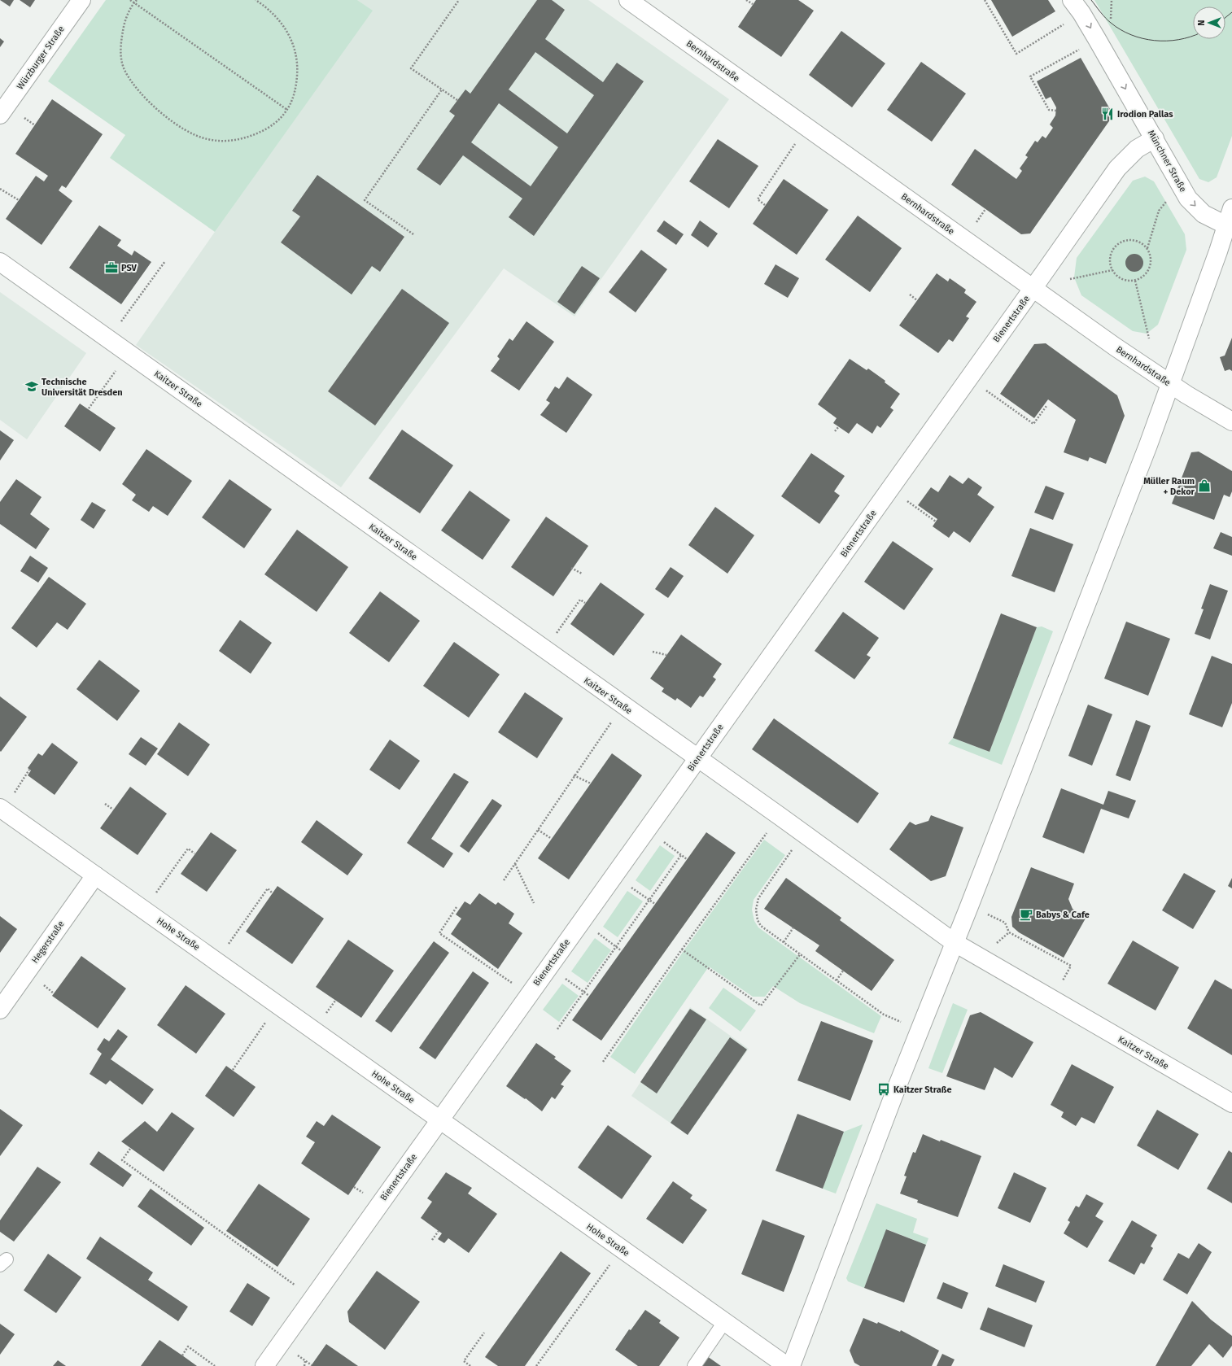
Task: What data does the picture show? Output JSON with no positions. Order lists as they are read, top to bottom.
{
  "streets": {
    "street": [
      "Würzburger Straße",
      "Bernhardstraße",
      "Münchner Straße",
      "Bienertstraße",
      "Kaitzer Straße",
      "Hohe Straße",
      "Hegerstraße"
    ]
  },
  "crossings": [
    ["Bernhardstraße", "Bienertstraße"],
    ["Münchner Straße", "Bienertstraße"],
    ["Bienertstraße", "Kaitzer Straße"],
    ["Bienertstraße", "Hohe Straße"],
    ["Hohe Straße", "Hegerstraße"]
  ],
  "one_way": ["Münchner Straße"],
  "places": {
    "restaurant": ["Irodion Pallas"],
    "office": ["PSV"],
    "school or university": ["Technische Universität Dresden"],
    "shop": ["Müller Raum + Dekor"],
    "cafe": ["Babys & Cafe"],
    "bus stop": ["Kaitzer Straße"]
  },
  "north": "left"
}
